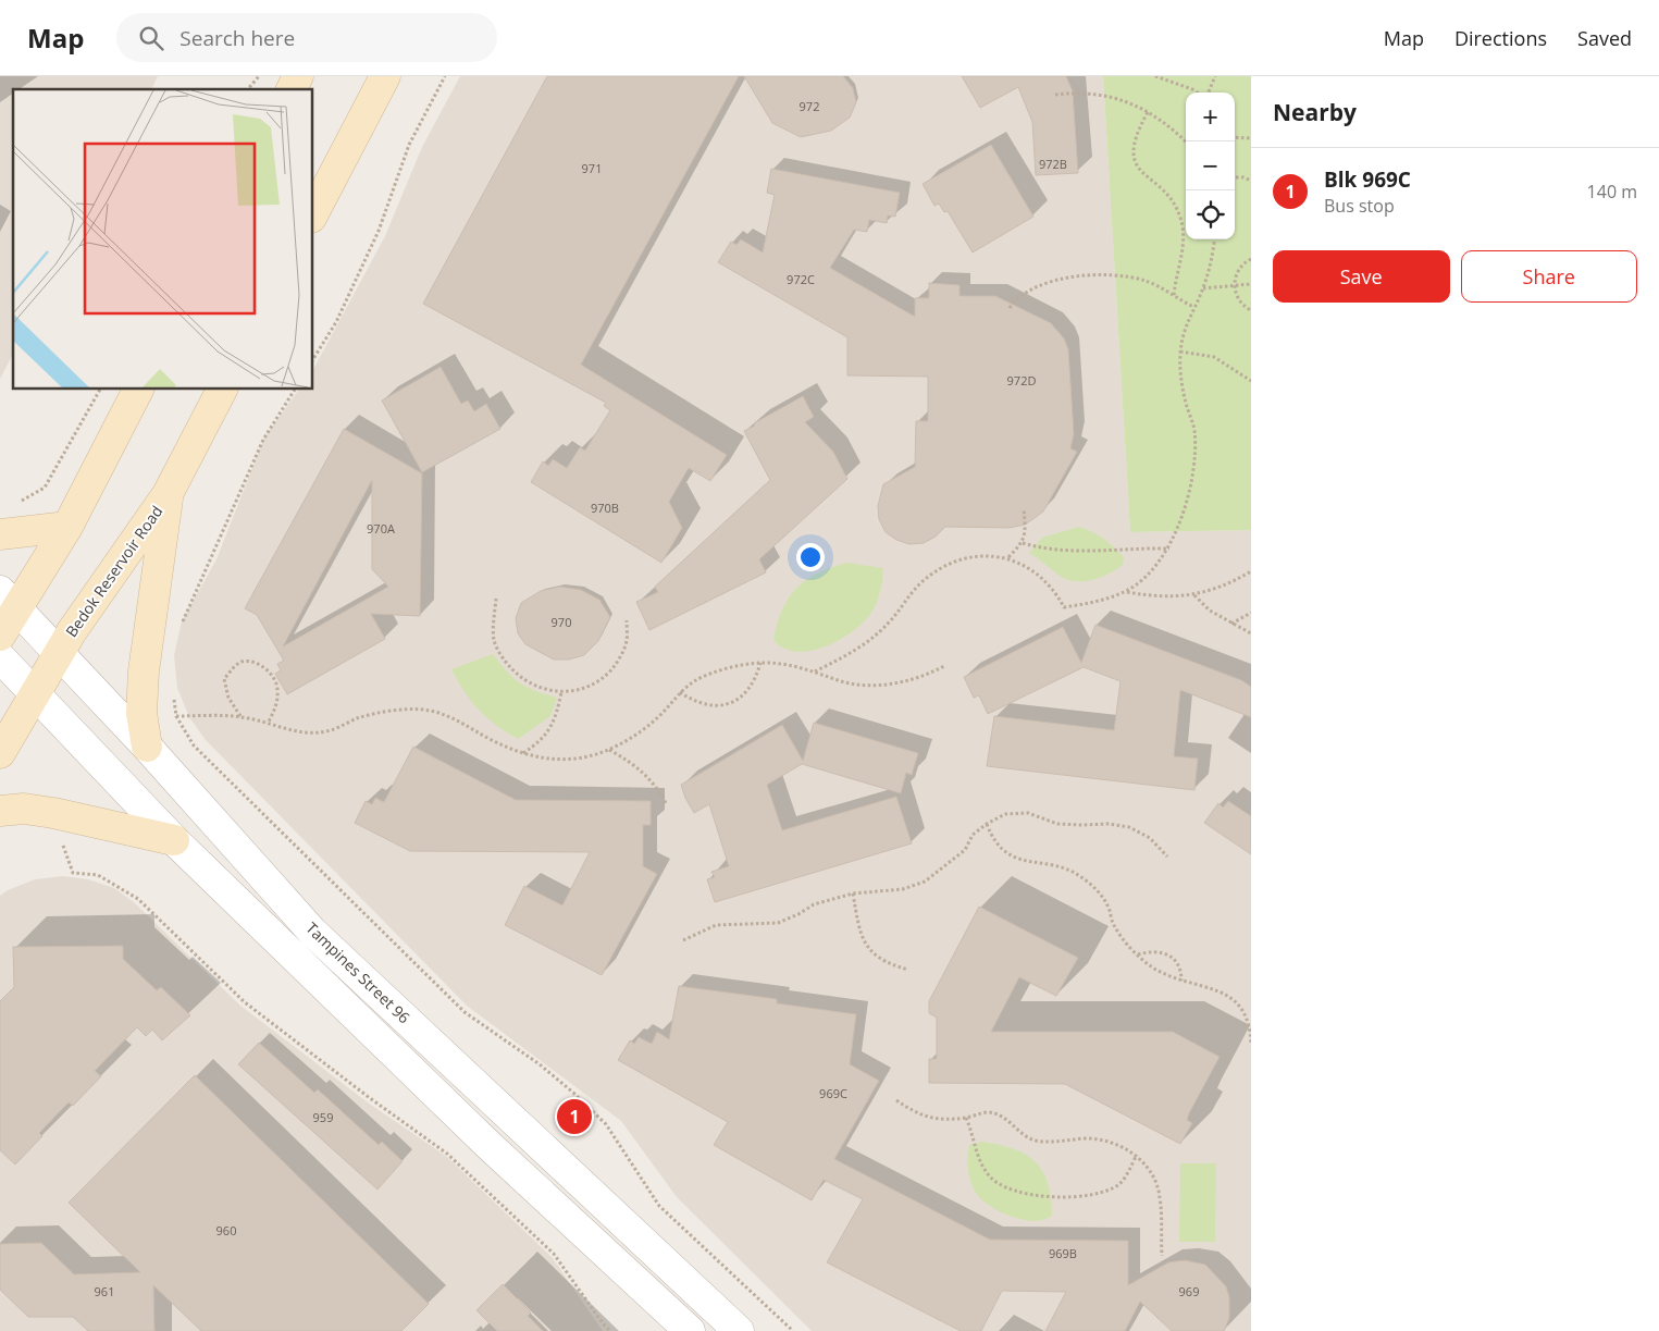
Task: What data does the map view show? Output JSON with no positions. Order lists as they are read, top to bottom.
{
  "streets": {
    "main road": ["Bedok Reservoir Road"],
    "street": ["Tampines Street 96"]
  },
  "crossings": [
    ["Bedok Reservoir Road", "Tampines Street 96"]
  ],
  "house_numbers": [
    "972",
    "972B",
    "971",
    "972C",
    "972D",
    "970B",
    "970A",
    "970",
    "969C",
    "959",
    "960",
    "969B",
    "961",
    "969"
  ],
  "page": {
    "header": "Map",
    "search": "Search here",
    "nav": ["Map", "Directions", "Saved"],
    "heading": "Nearby",
    "map_buttons": ["+", "−"],
    "list": [
      {
        "mark": "1",
        "name": "Blk 969C",
        "note": "Bus stop",
        "value": "140 m"
      }
    ],
    "buttons": ["Save", "Share"],
    "pins": "1"
  }
}
